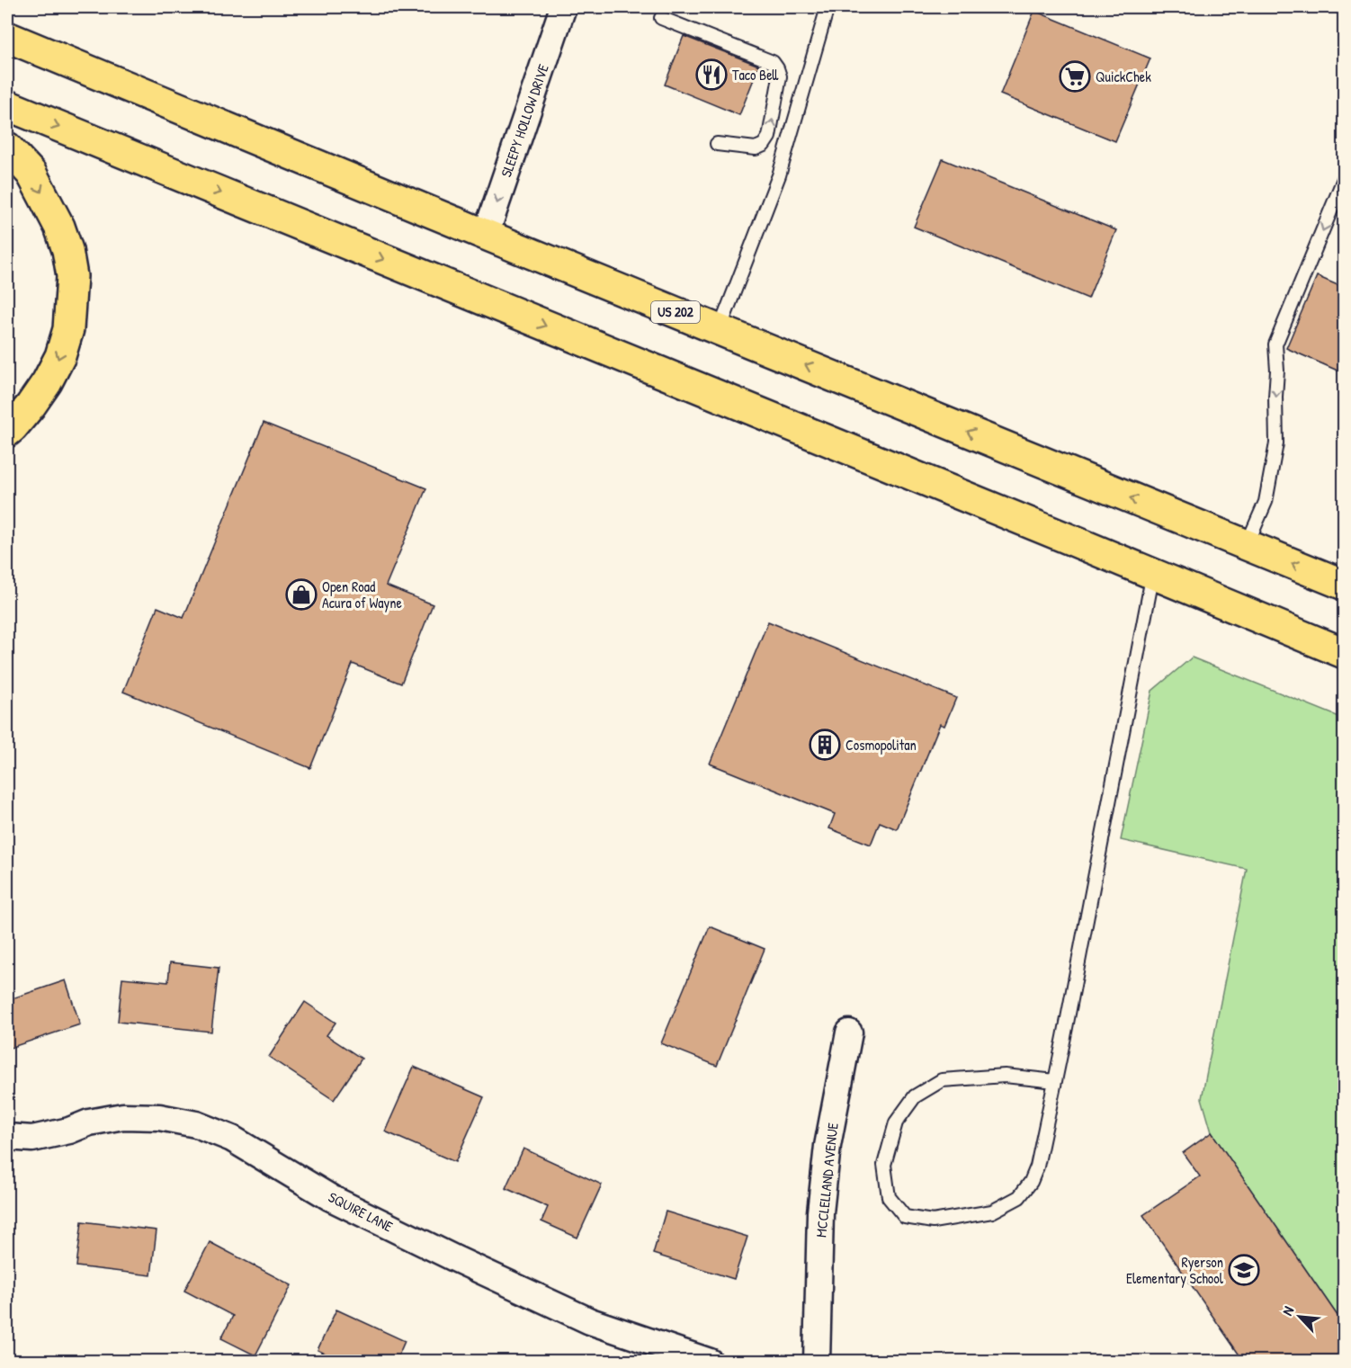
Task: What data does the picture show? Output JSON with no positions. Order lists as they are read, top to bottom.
{
  "streets": {
    "highway": ["US 202"],
    "street": ["SLEEPY HOLLOW DRIVE", "MCCLELLAND AVENUE", "SQUIRE LANE"]
  },
  "crossings": [
    ["SLEEPY HOLLOW DRIVE", "US 202"]
  ],
  "one_way": ["SLEEPY HOLLOW DRIVE"],
  "places": {
    "restaurant": ["Taco Bell"],
    "supermarket": ["QuickChek"],
    "shop": ["Open Road Acura of Wayne"],
    "building": ["Cosmopolitan"],
    "school or university": ["Ryerson Elementary School"]
  },
  "north": "top left"
}
